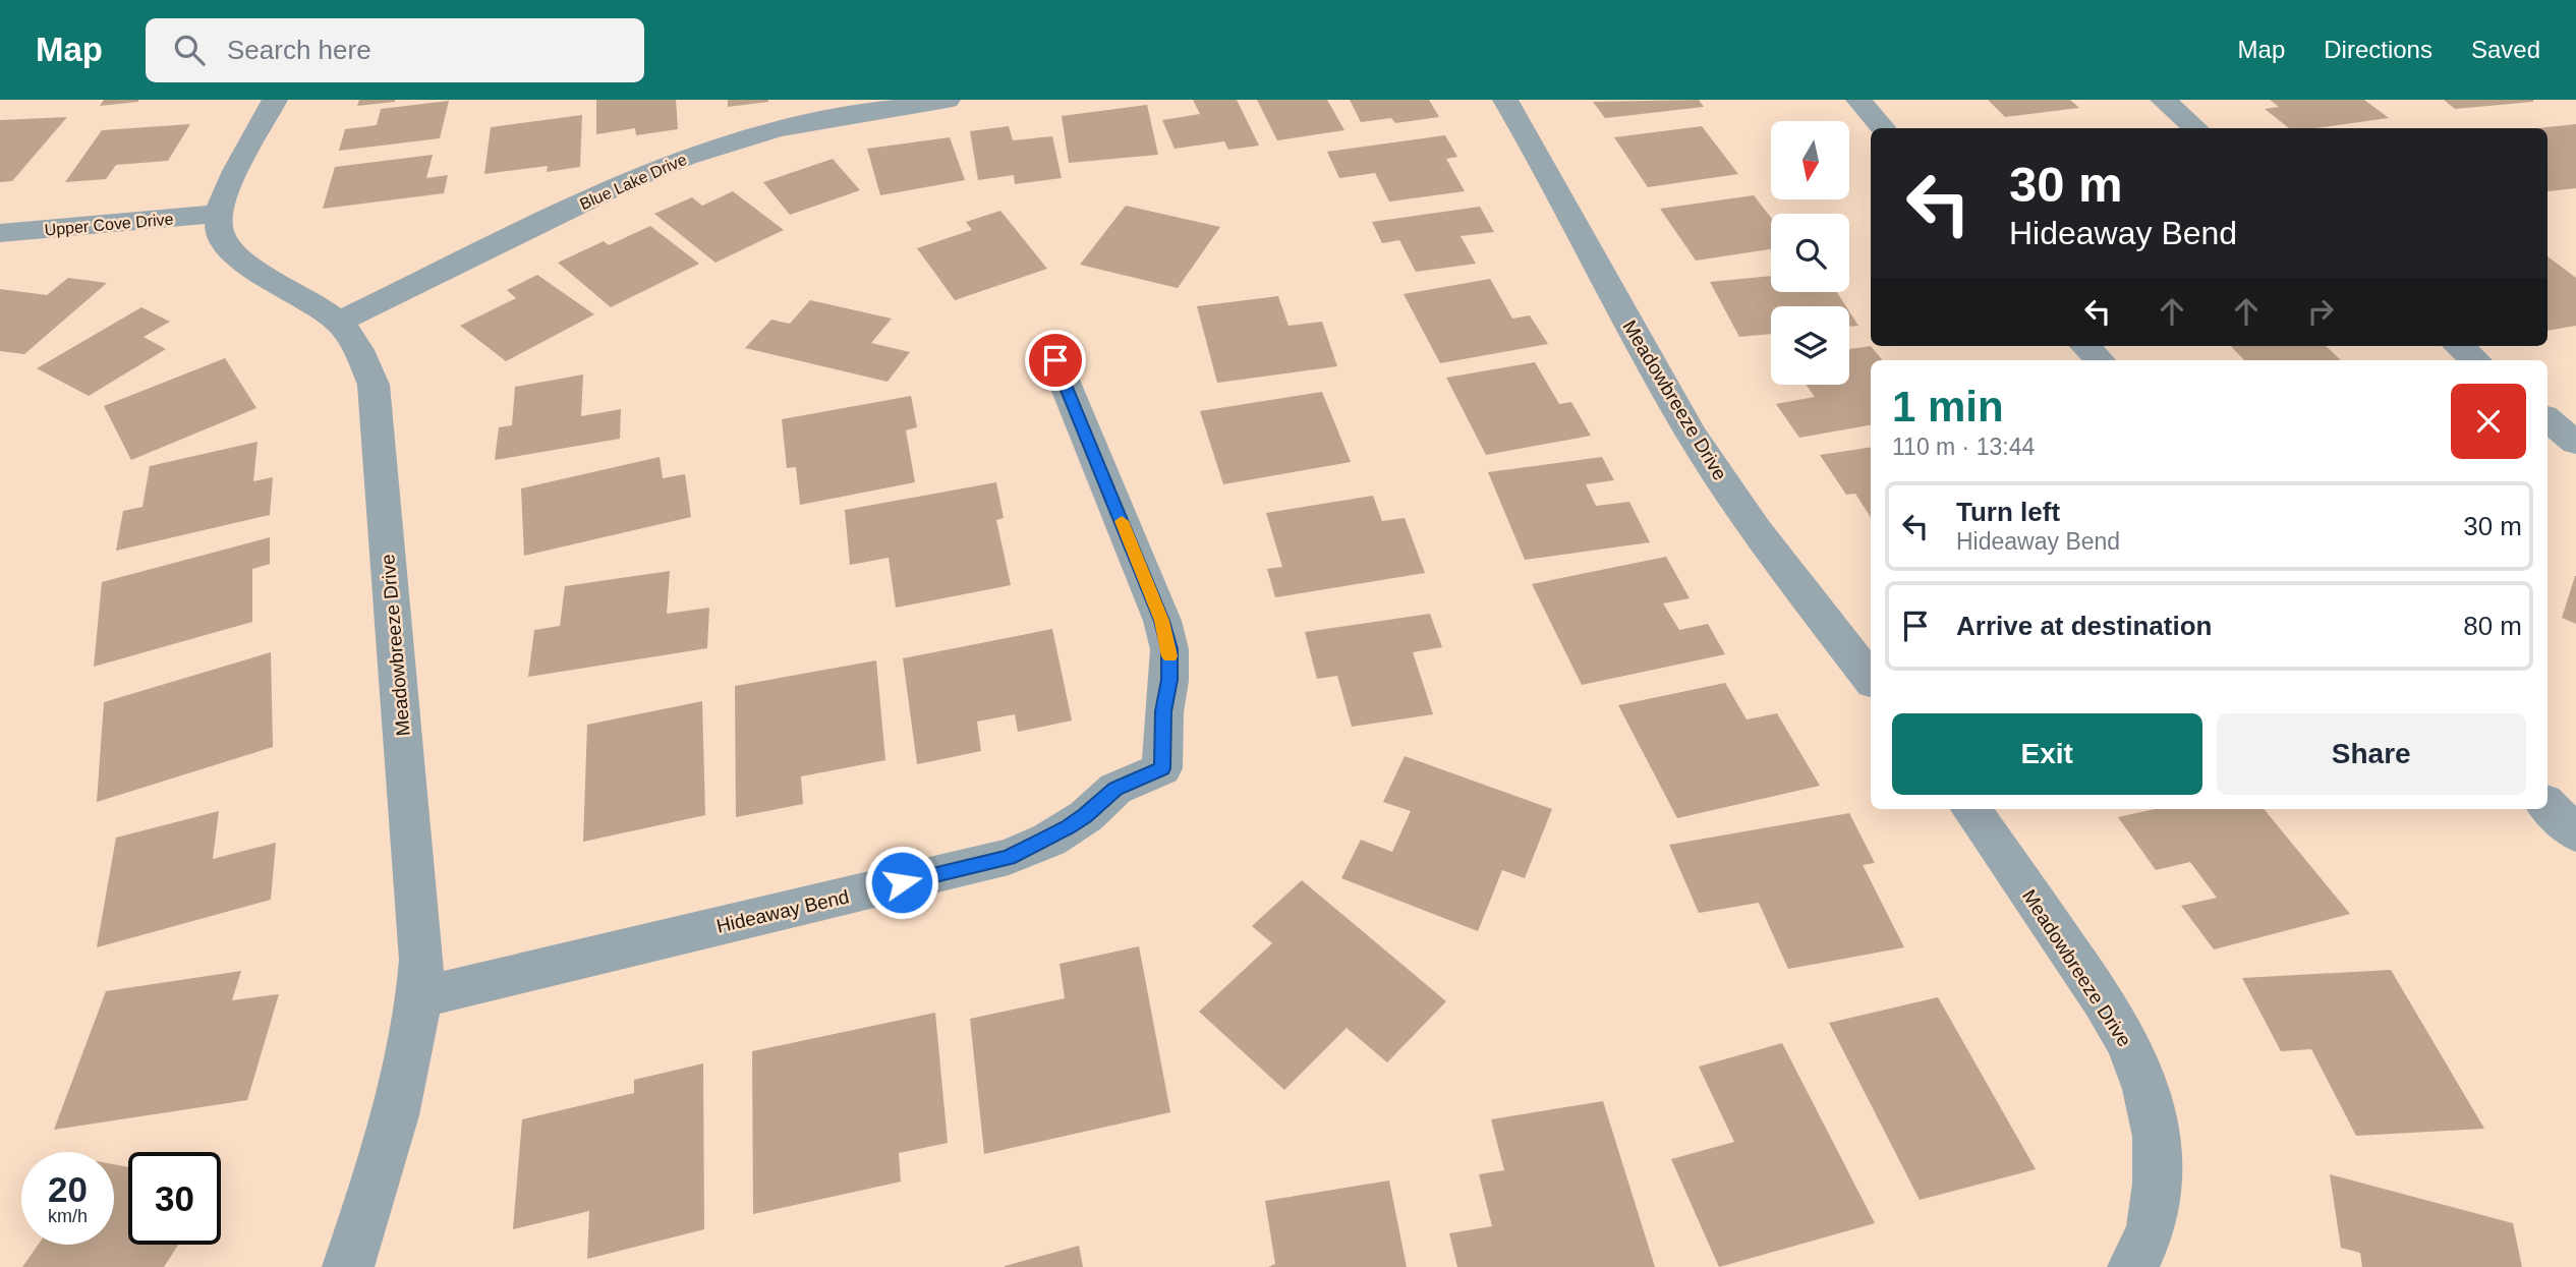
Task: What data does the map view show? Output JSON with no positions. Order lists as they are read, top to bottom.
{
  "streets": {
    "street": [
      "Blue Lake Drive",
      "Upper Cove Drive",
      "Meadowbreeze Drive",
      "Hideaway Bend"
    ]
  },
  "crossings": [
    ["Blue Lake Drive", "Meadowbreeze Drive"],
    ["Upper Cove Drive", "Meadowbreeze Drive"],
    ["Meadowbreeze Drive", "Hideaway Bend"]
  ],
  "north": "bottom",
  "page": {
    "header": "Map",
    "search": "Search here",
    "nav": ["Map", "Directions", "Saved"],
    "turn": ["30 m", "Hideaway Bend"],
    "heading": ["1 min", "110 m · 13:44"],
    "list": [
      {
        "name": "Turn left",
        "note": "Hideaway Bend",
        "value": "30 m"
      },
      {
        "name": "Arrive at destination",
        "value": "80 m"
      }
    ],
    "buttons": ["Exit", "Share"],
    "speed": "20 km/h",
    "limit": "30"
  }
}
